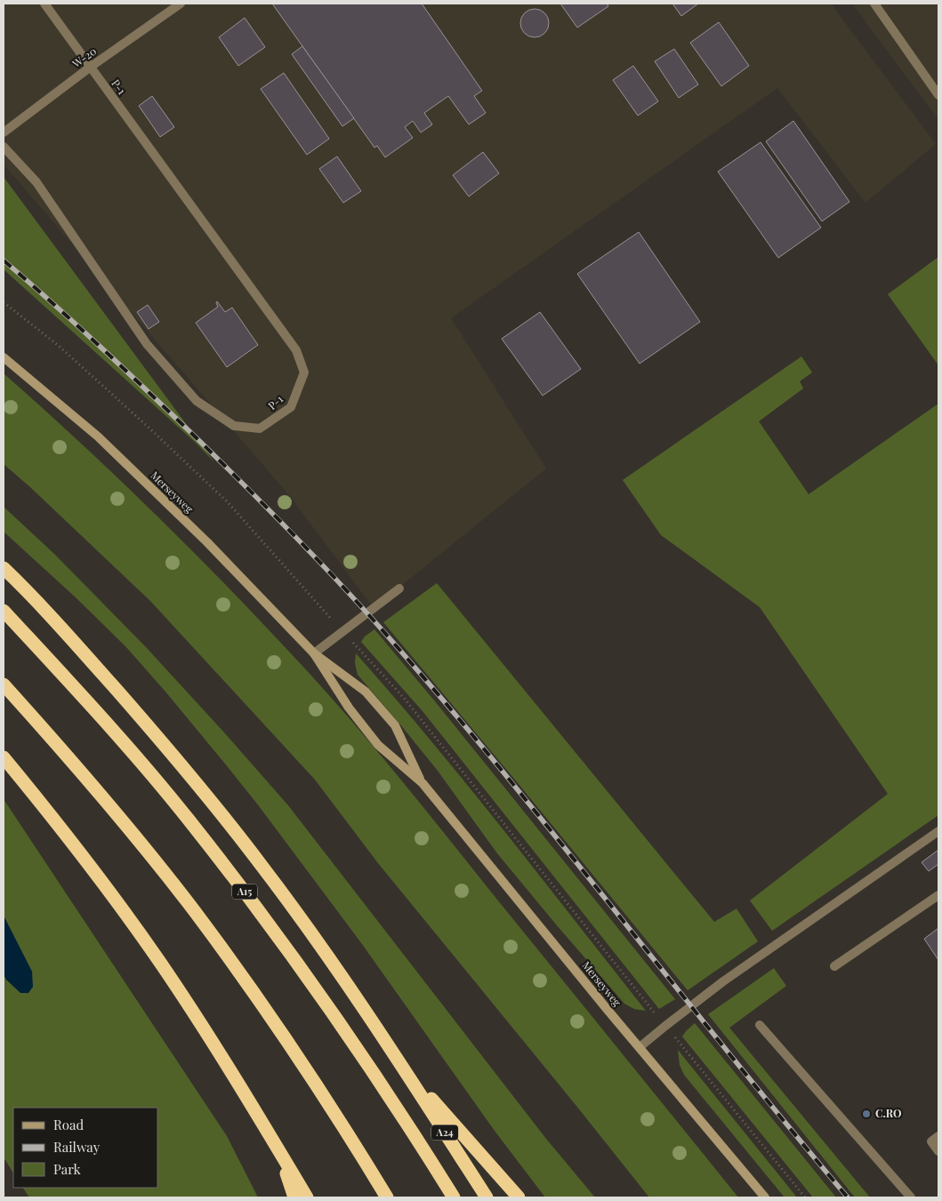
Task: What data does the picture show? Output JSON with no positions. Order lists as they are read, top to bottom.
{
  "streets": {
    "highway": ["A15", "A24"],
    "street": ["Merseyweg"],
    "lane": ["W-20", "P-1"]
  },
  "crossings": [
    ["W-20", "P-1"],
    ["A15", "A24"]
  ],
  "places": ["C.RO"],
  "legend": ["Road", "Railway", "Park"]
}
